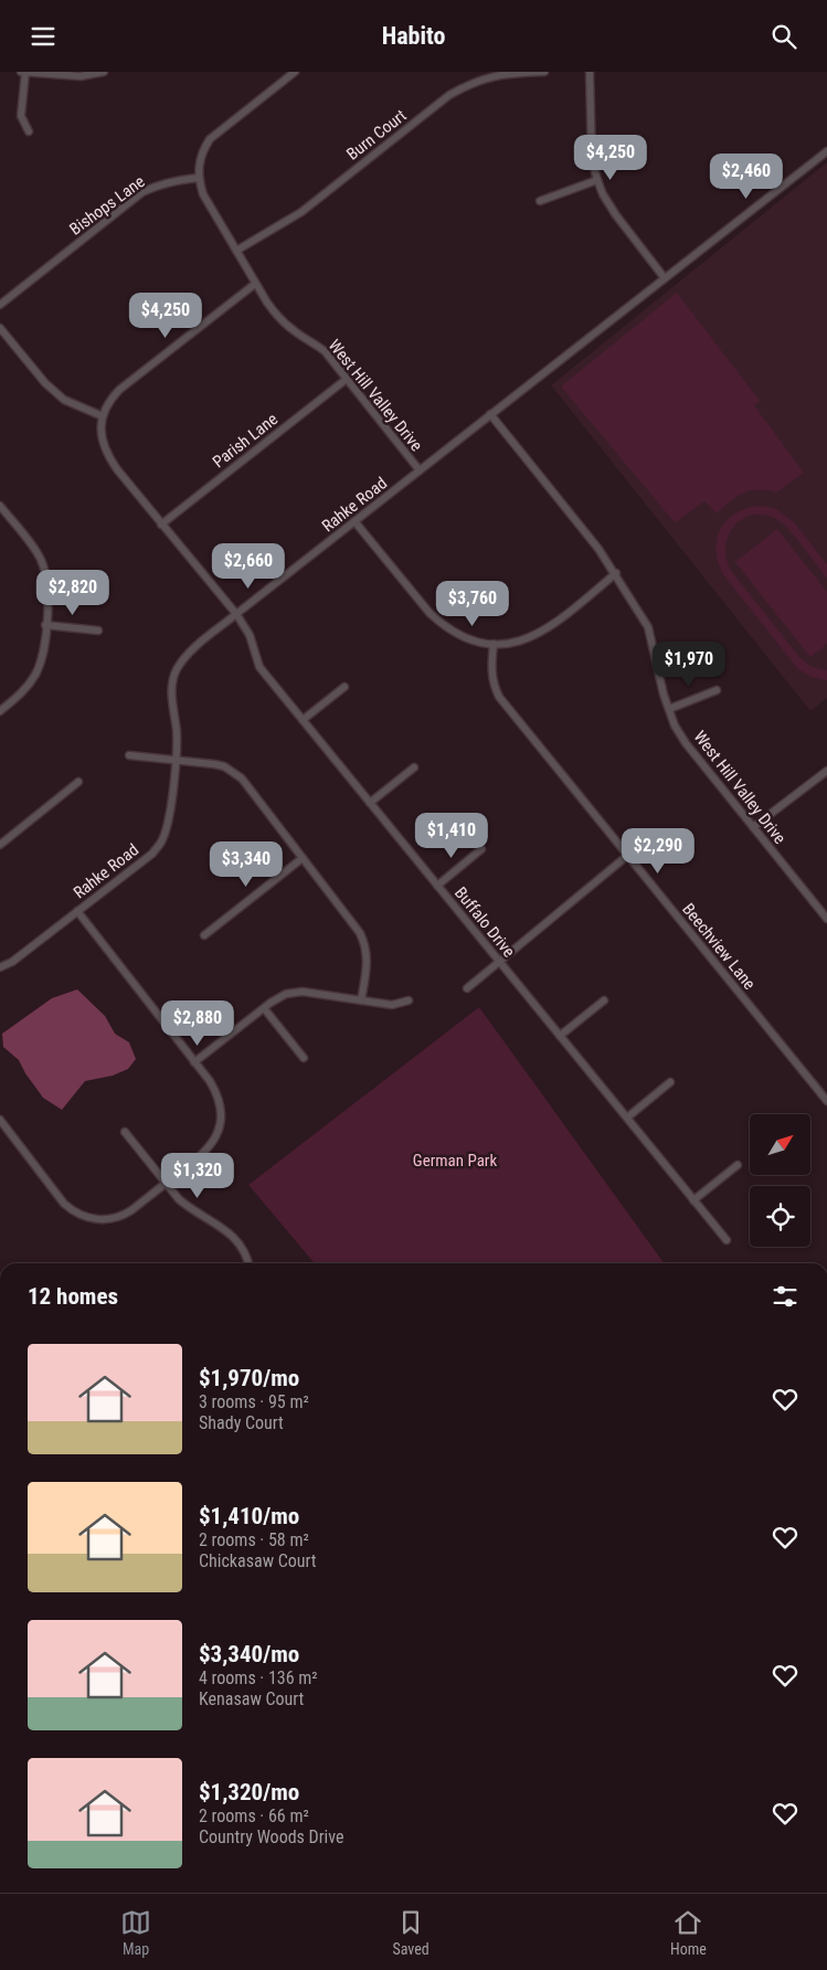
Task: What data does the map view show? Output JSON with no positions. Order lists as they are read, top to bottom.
{
  "streets": {
    "street": [
      "Burn Court",
      "Bishops Lane",
      "West Hill Valley Drive",
      "Parish Lane",
      "Rahke Road",
      "Buffalo Drive",
      "Beechview Lane"
    ]
  },
  "crossings": [
    ["Burn Court", "West Hill Valley Drive"],
    ["Bishops Lane", "West Hill Valley Drive"],
    ["West Hill Valley Drive", "Parish Lane"],
    ["West Hill Valley Drive", "Rahke Road"],
    ["Parish Lane", "Buffalo Drive"],
    ["Rahke Road", "Buffalo Drive"]
  ],
  "parks": ["German Park"],
  "north": "top right",
  "page": {
    "header": "Habito",
    "price": [
      "$4,250",
      "$2,460",
      "$4,250",
      "$2,660",
      "$2,820",
      "$3,760",
      "$1,970",
      "$1,410",
      "$2,290",
      "$3,340",
      "$2,880",
      "$1,320"
    ],
    "heading": "12 homes",
    "list": [
      {
        "name": "$1,970/mo",
        "note": "3 rooms · 95 m² · Shady Court"
      },
      {
        "name": "$1,410/mo",
        "note": "2 rooms · 58 m² · Chickasaw Court"
      },
      {
        "name": "$3,340/mo",
        "note": "4 rooms · 136 m² · Kenasaw Court"
      },
      {
        "name": "$1,320/mo",
        "note": "2 rooms · 66 m² · Country Woods Drive"
      }
    ],
    "tabs": ["Map", "Saved", "Home"]
  }
}
